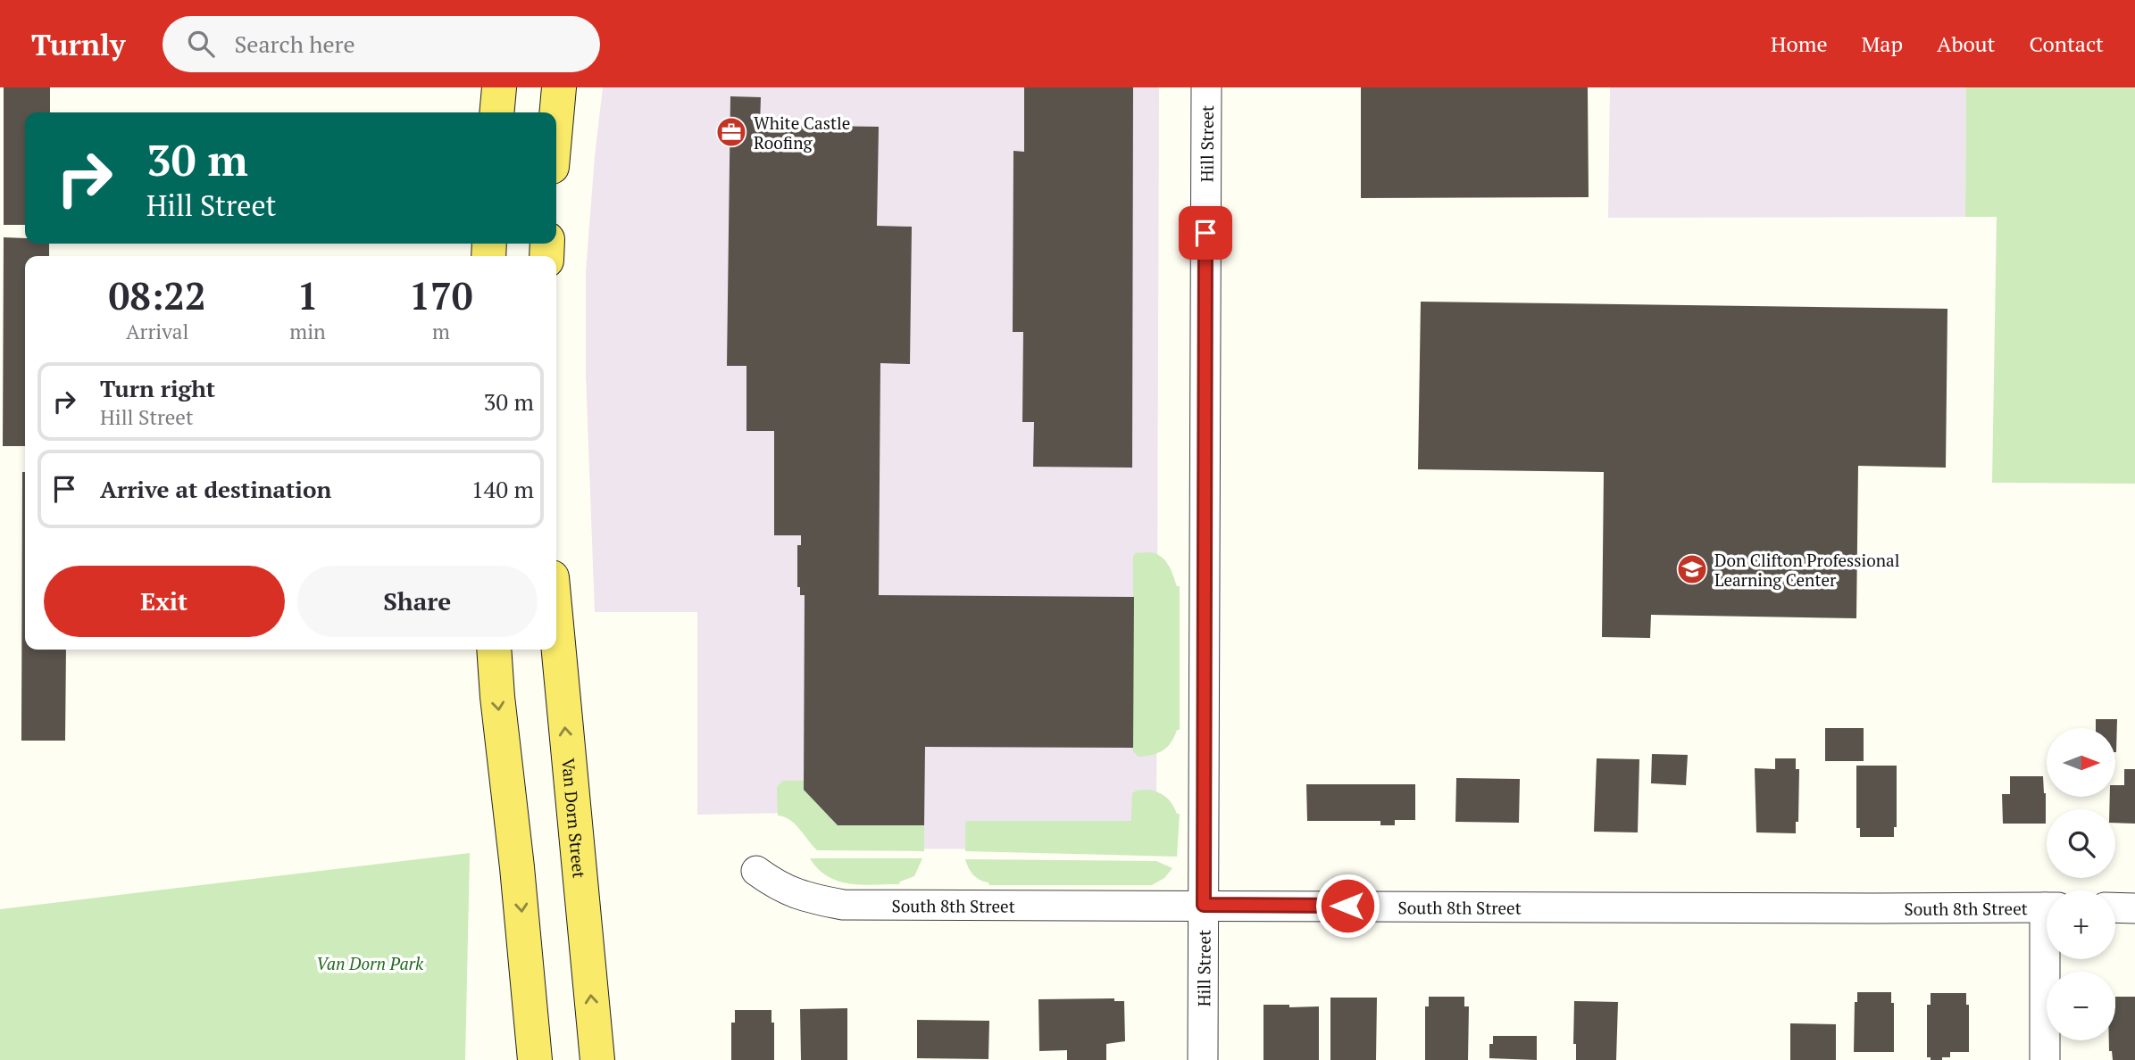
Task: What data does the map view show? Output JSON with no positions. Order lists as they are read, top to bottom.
{
  "streets": {
    "main road": ["Van Dorn Street"],
    "street": ["Hill Street", "South 8th Street"]
  },
  "crossings": [
    ["Hill Street", "South 8th Street"]
  ],
  "parks": ["Van Dorn Park"],
  "places": {
    "office": ["White Castle Roofing"],
    "school or university": ["Don Clifton Professional Learning Center"]
  },
  "north": "right",
  "page": {
    "header": "Turnly",
    "search": "Search here",
    "nav": [
      "Home",
      "Map",
      "About",
      "Contact"
    ],
    "turn": ["30 m", "Hill Street"],
    "eta": [
      "08:22",
      "Arrival",
      "1",
      "min",
      "170",
      "m"
    ],
    "list": [
      {
        "name": "Turn right",
        "note": "Hill Street",
        "value": "30 m"
      },
      {
        "name": "Arrive at destination",
        "value": "140 m"
      }
    ],
    "buttons": ["Exit", "Share"],
    "map_buttons": ["+", "−"]
  }
}
